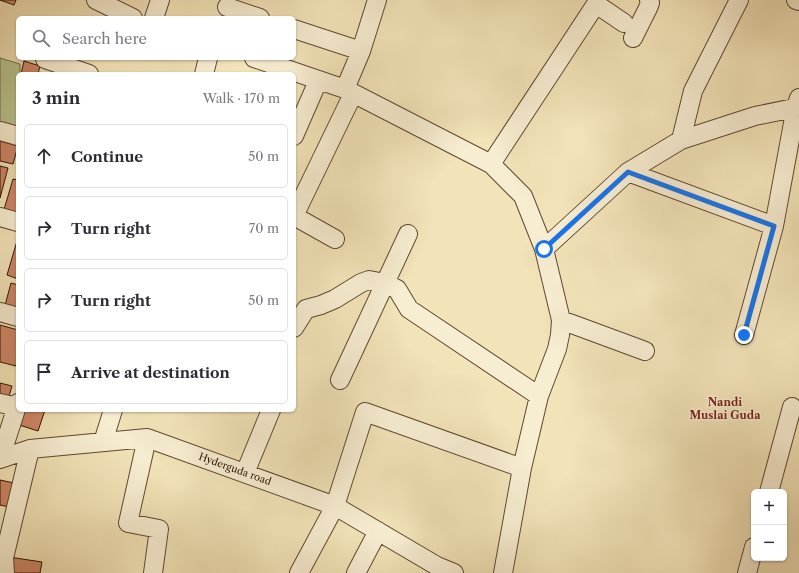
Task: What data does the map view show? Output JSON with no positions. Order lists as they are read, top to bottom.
{
  "streets": {
    "street": ["Hyderguda road"]
  },
  "districts": ["Nandi Muslai Guda"],
  "page": {
    "search": "Search here",
    "heading": ["3 min", "Walk · 170 m"],
    "list": [
      ["Continue", "50 m"],
      ["Turn right", "70 m"],
      ["Turn right", "50 m"],
      "Arrive at destination"
    ],
    "map_buttons": ["+", "−"]
  }
}
